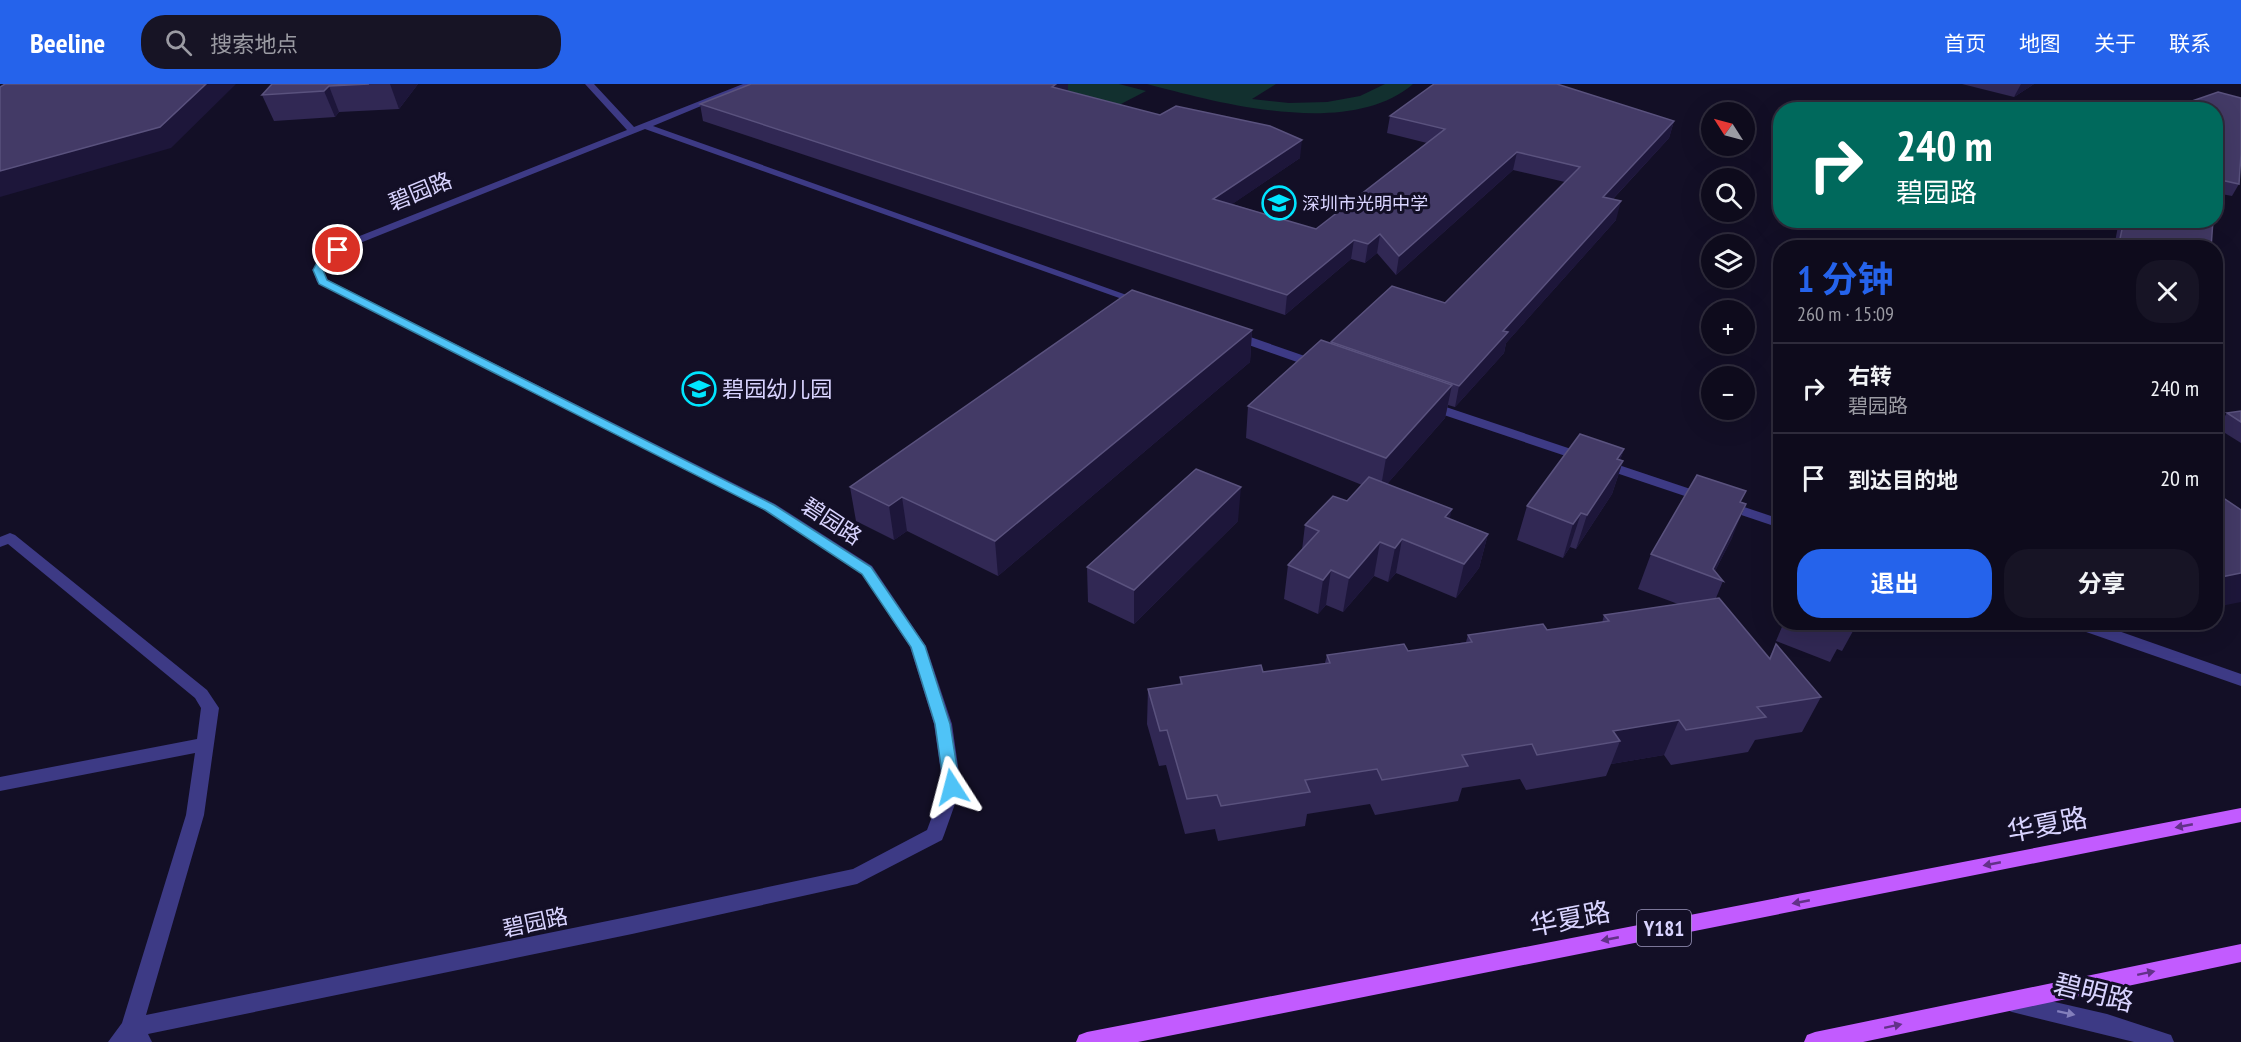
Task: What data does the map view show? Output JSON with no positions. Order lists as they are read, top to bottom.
{
  "streets": {
    "main road": ["华夏路", "Y181"],
    "street": ["碧园路", "碧明路"]
  },
  "one_way": ["华夏路", "碧明路"],
  "places": {
    "school or university": ["深圳市光明中学", "碧园幼儿园"]
  },
  "north": "top left",
  "page": {
    "header": "Beeline",
    "search": "搜索地点",
    "nav": [
      "首页",
      "地图",
      "关于",
      "联系"
    ],
    "map_buttons": ["+", "−"],
    "turn": ["240 m", "碧园路"],
    "heading": ["1 分钟", "260 m · 15:09"],
    "list": [
      {
        "name": "右转",
        "note": "碧园路",
        "value": "240 m"
      },
      {
        "name": "到达目的地",
        "value": "20 m"
      }
    ],
    "buttons": ["退出", "分享"]
  }
}
